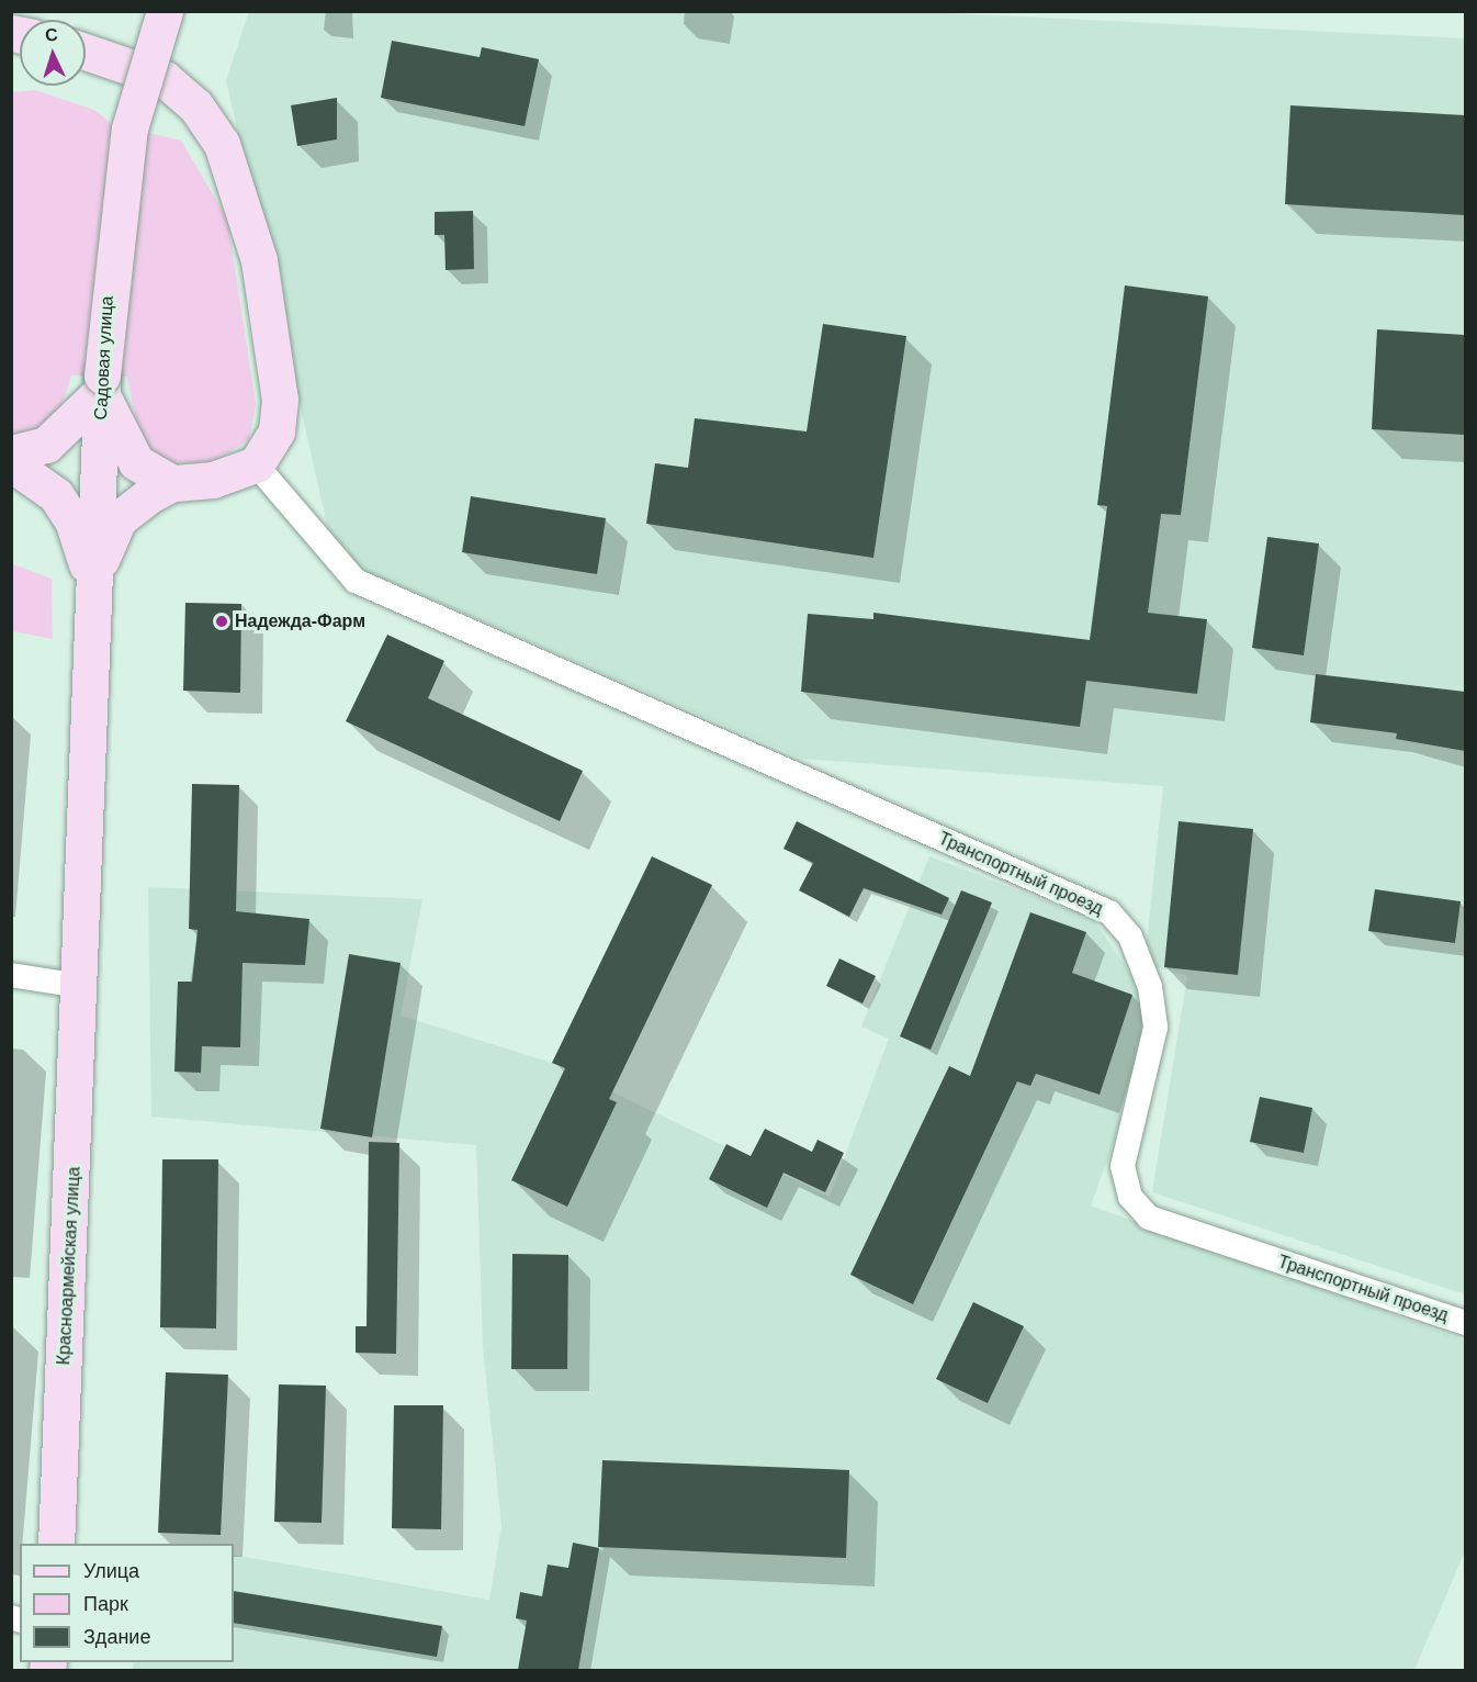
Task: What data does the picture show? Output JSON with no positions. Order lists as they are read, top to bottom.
{
  "streets": {
    "main road": ["Садовая улица", "Красноармейская улица"],
    "street": ["Транспортный проезд"]
  },
  "crossings": [
    ["Садовая улица", "Красноармейская улица"]
  ],
  "places": ["Надежда-Фарм"],
  "legend": ["Улица", "Парк", "Здание"],
  "north": "top"
}
